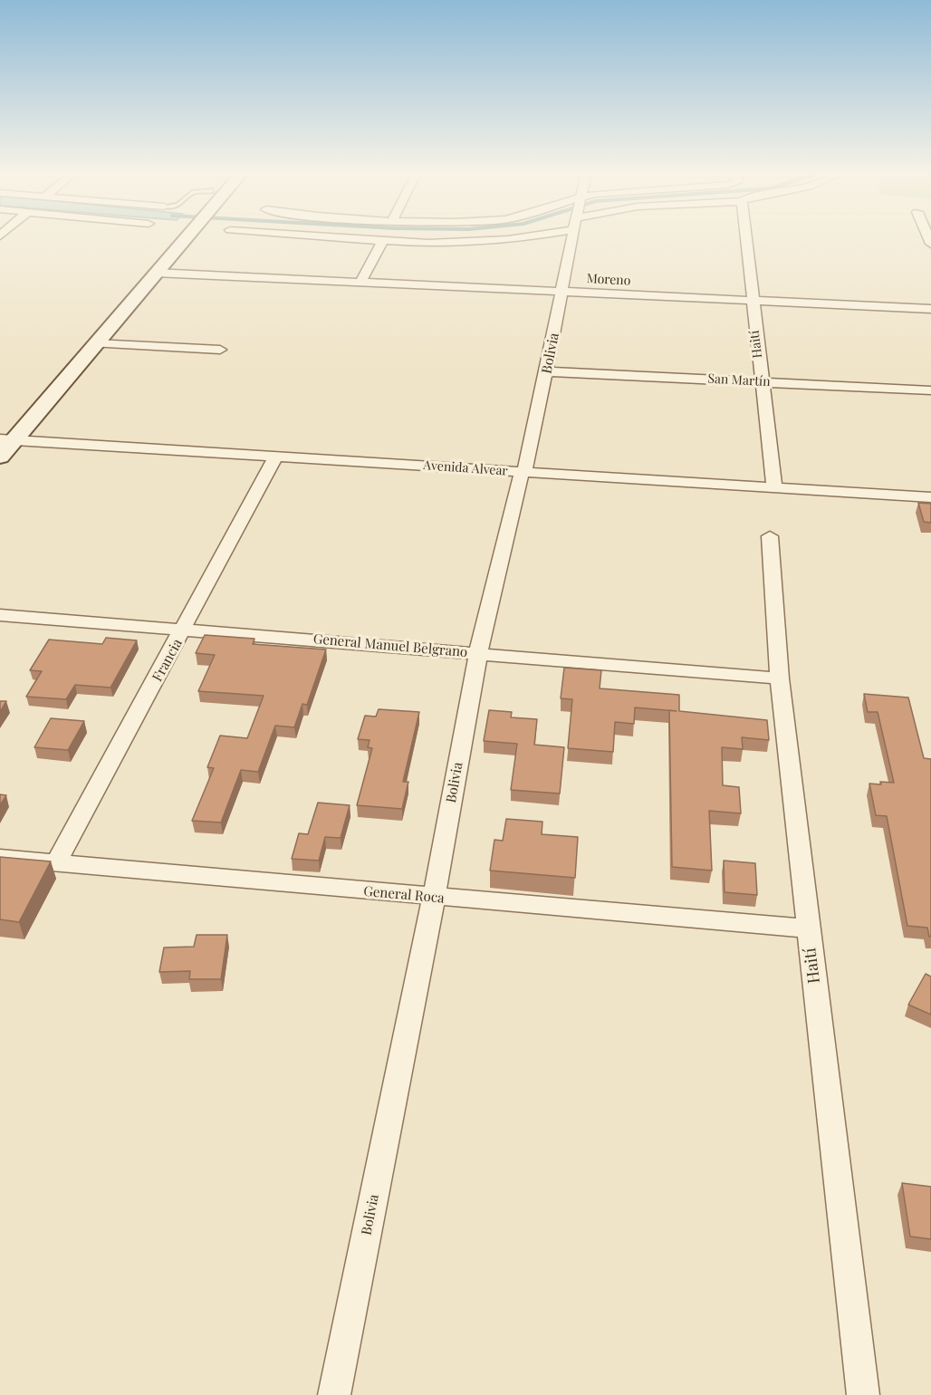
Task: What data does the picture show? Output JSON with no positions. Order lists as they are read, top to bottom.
{
  "streets": {
    "street": [
      "Moreno",
      "Haití",
      "Bolivia",
      "San Martín",
      "Avenida Alvear",
      "General Manuel Belgrano",
      "Francia",
      "General Roca"
    ]
  },
  "crossings": [
    ["Moreno", "Haití"],
    ["Moreno", "Bolivia"],
    ["Haití", "San Martín"],
    ["Haití", "Avenida Alvear"],
    ["Haití", "General Manuel Belgrano"],
    ["Haití", "General Roca"],
    ["Bolivia", "San Martín"],
    ["Bolivia", "Avenida Alvear"],
    ["Bolivia", "General Manuel Belgrano"],
    ["Bolivia", "General Roca"],
    ["Avenida Alvear", "Francia"],
    ["General Manuel Belgrano", "Francia"],
    ["Francia", "General Roca"]
  ]
}
